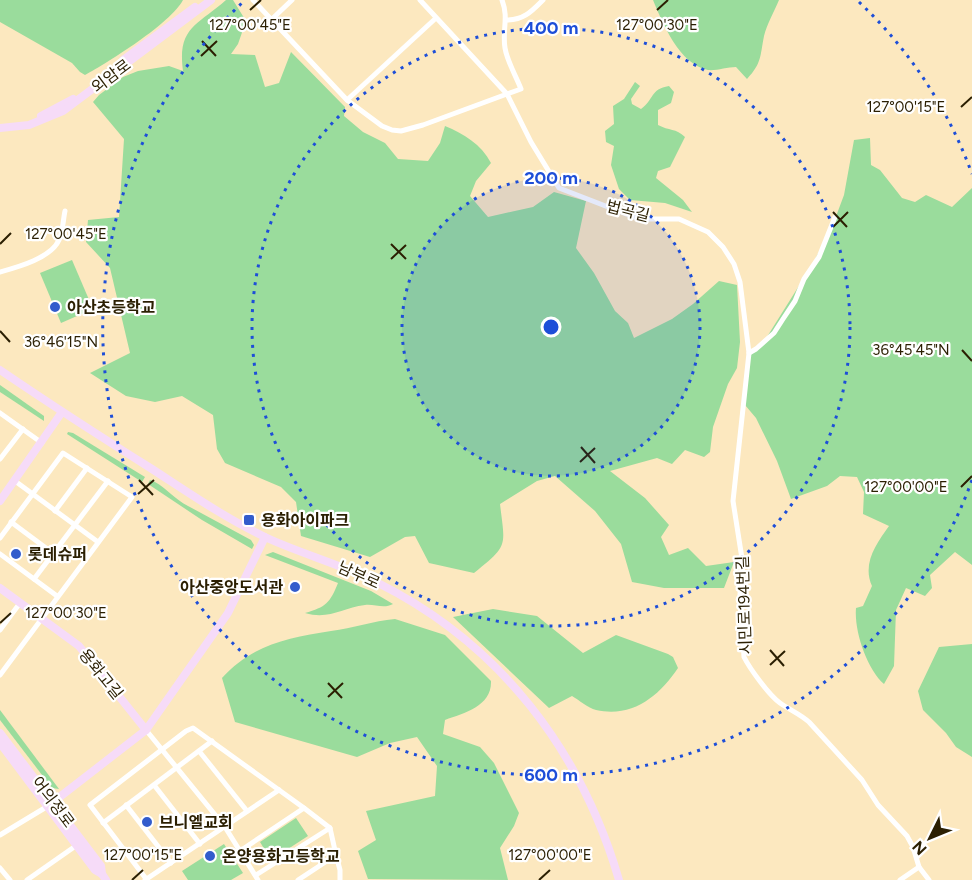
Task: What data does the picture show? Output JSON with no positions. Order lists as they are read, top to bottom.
{
  "streets": {
    "street": [
      "외암로",
      "법곡길",
      "남부로",
      "시민로194번길",
      "용화고길",
      "어의정로"
    ]
  },
  "crossings": [
    ["법곡길", "시민로194번길"]
  ],
  "places": {
    "other": [
      "아산초등학교",
      "롯데슈퍼",
      "아산중앙도서관",
      "브니엘교회",
      "온양용화고등학교"
    ],
    "transit": ["용화아이파크"]
  },
  "north": "bottom left",
  "coordinates": [
    "127°00'45\"E",
    "127°00'30\"E",
    "127°00'15\"E",
    "36°46'15\"N",
    "36°45'45\"N",
    "127°00'00\"E"
  ],
  "rings": ["400 m", "200 m", "600 m"]
}
